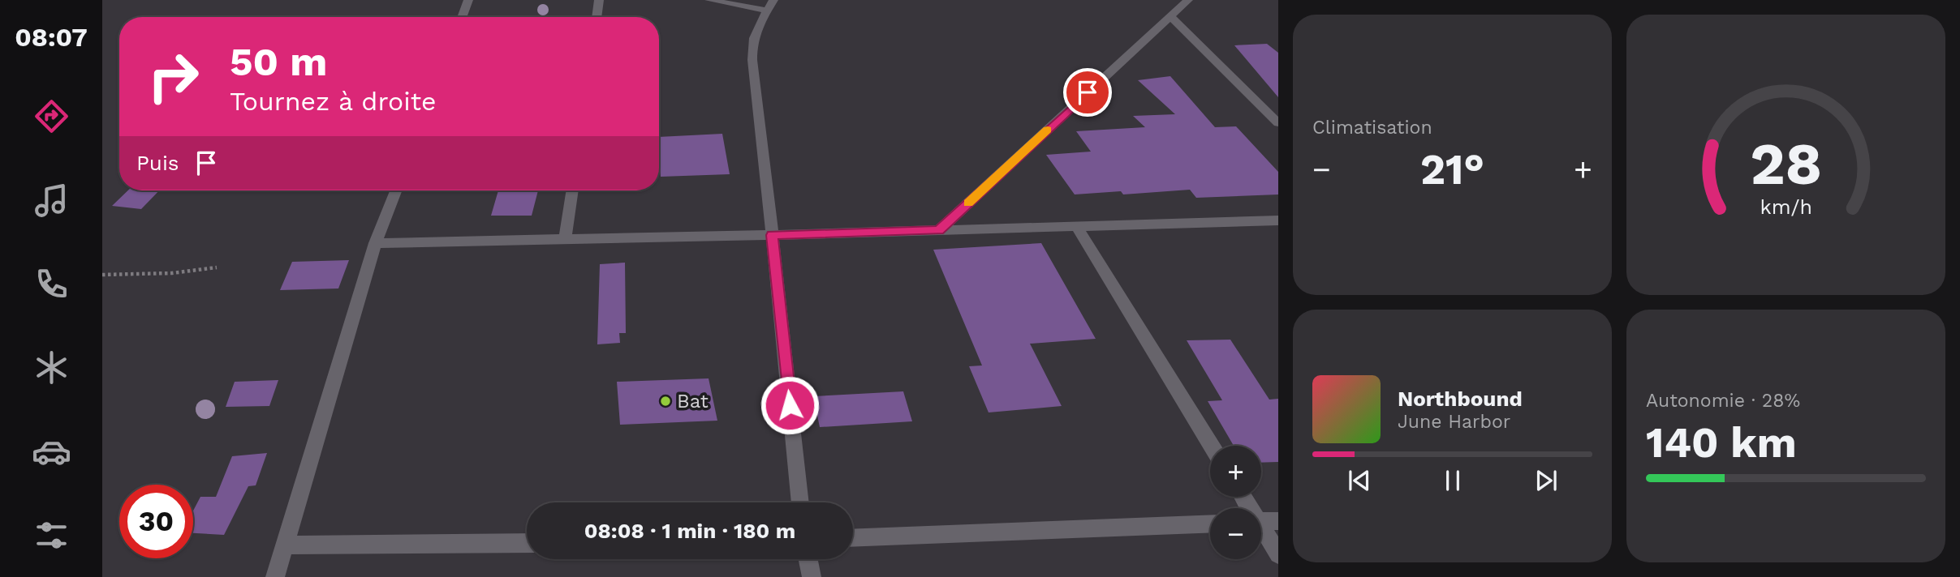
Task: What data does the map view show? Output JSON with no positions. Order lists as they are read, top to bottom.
{
  "places": ["Bat"],
  "page": {
    "tabs": "08:07",
    "tile": [
      "Climatisation",
      ["Autonomie · 28%", "140 km"]
    ],
    "turn": ["50 m", "Tournez à droite"],
    "then": "Puis",
    "heat": ["−", "21°", "+"],
    "song": ["Northbound", "June Harbor"],
    "map_buttons": ["+", "−"],
    "limit": "30",
    "trip": "08:08 · 1 min · 180 m",
    "gauge": ["28", "km/h"]
  }
}
